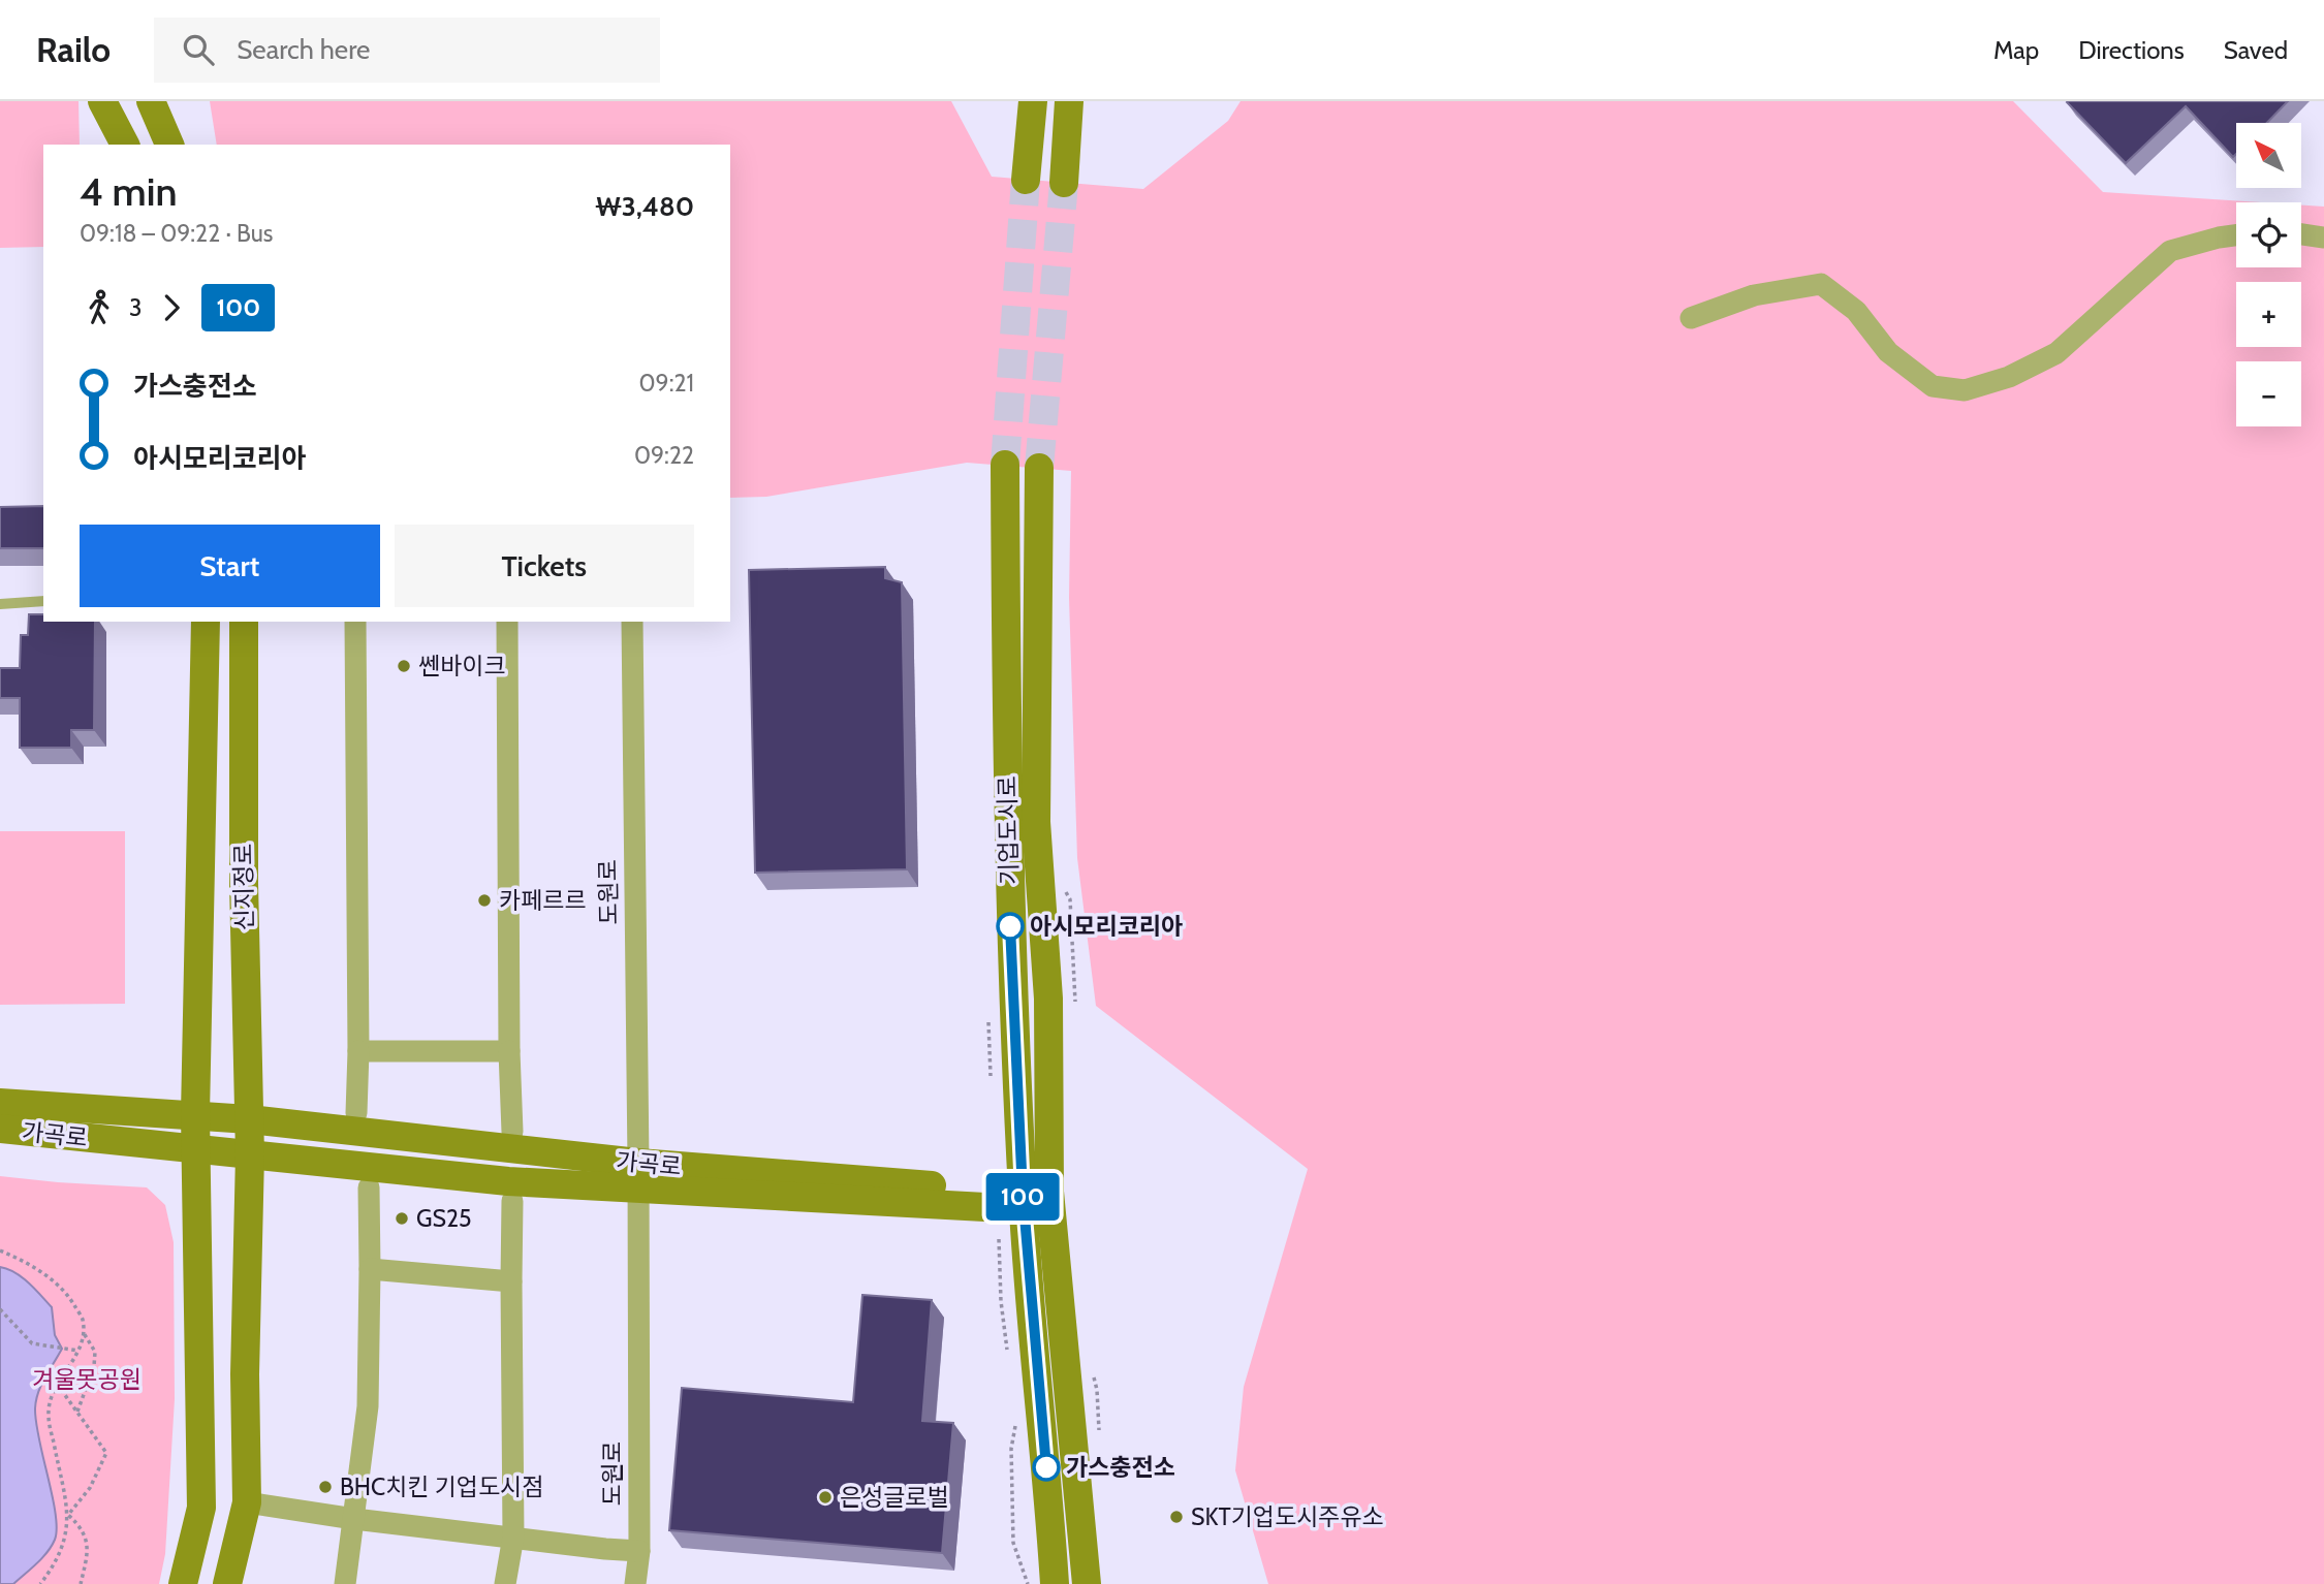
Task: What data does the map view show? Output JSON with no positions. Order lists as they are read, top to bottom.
{
  "streets": {
    "street": [
      "기업도시로",
      "신지정로",
      "도원로",
      "가곡로"
    ]
  },
  "crossings": [
    ["기업도시로", "가곡로"],
    ["신지정로", "가곡로"],
    ["도원로", "가곡로"]
  ],
  "parks": ["겨울못공원"],
  "places": [
    "쎈바이크",
    "카페르르",
    "아시모리코리아",
    "GS25",
    "가스충전소",
    "BHC치킨 기업도시점",
    "은성글로벌",
    "SKT기업도시주유소"
  ],
  "lines": ["bus line 100"],
  "north": "top left",
  "page": {
    "header": "Railo",
    "search": "Search here",
    "nav": ["Map", "Directions", "Saved"],
    "on_map": "100",
    "map_buttons": ["+", "−"],
    "heading": ["4 min", "09:18 – 09:22 · Bus", "₩3,480"],
    "legs": ["3", "100"],
    "list": [
      {
        "name": "가스충전소",
        "value": "09:21"
      },
      {
        "name": "아시모리코리아",
        "value": "09:22"
      }
    ],
    "buttons": ["Start", "Tickets"]
  }
}
